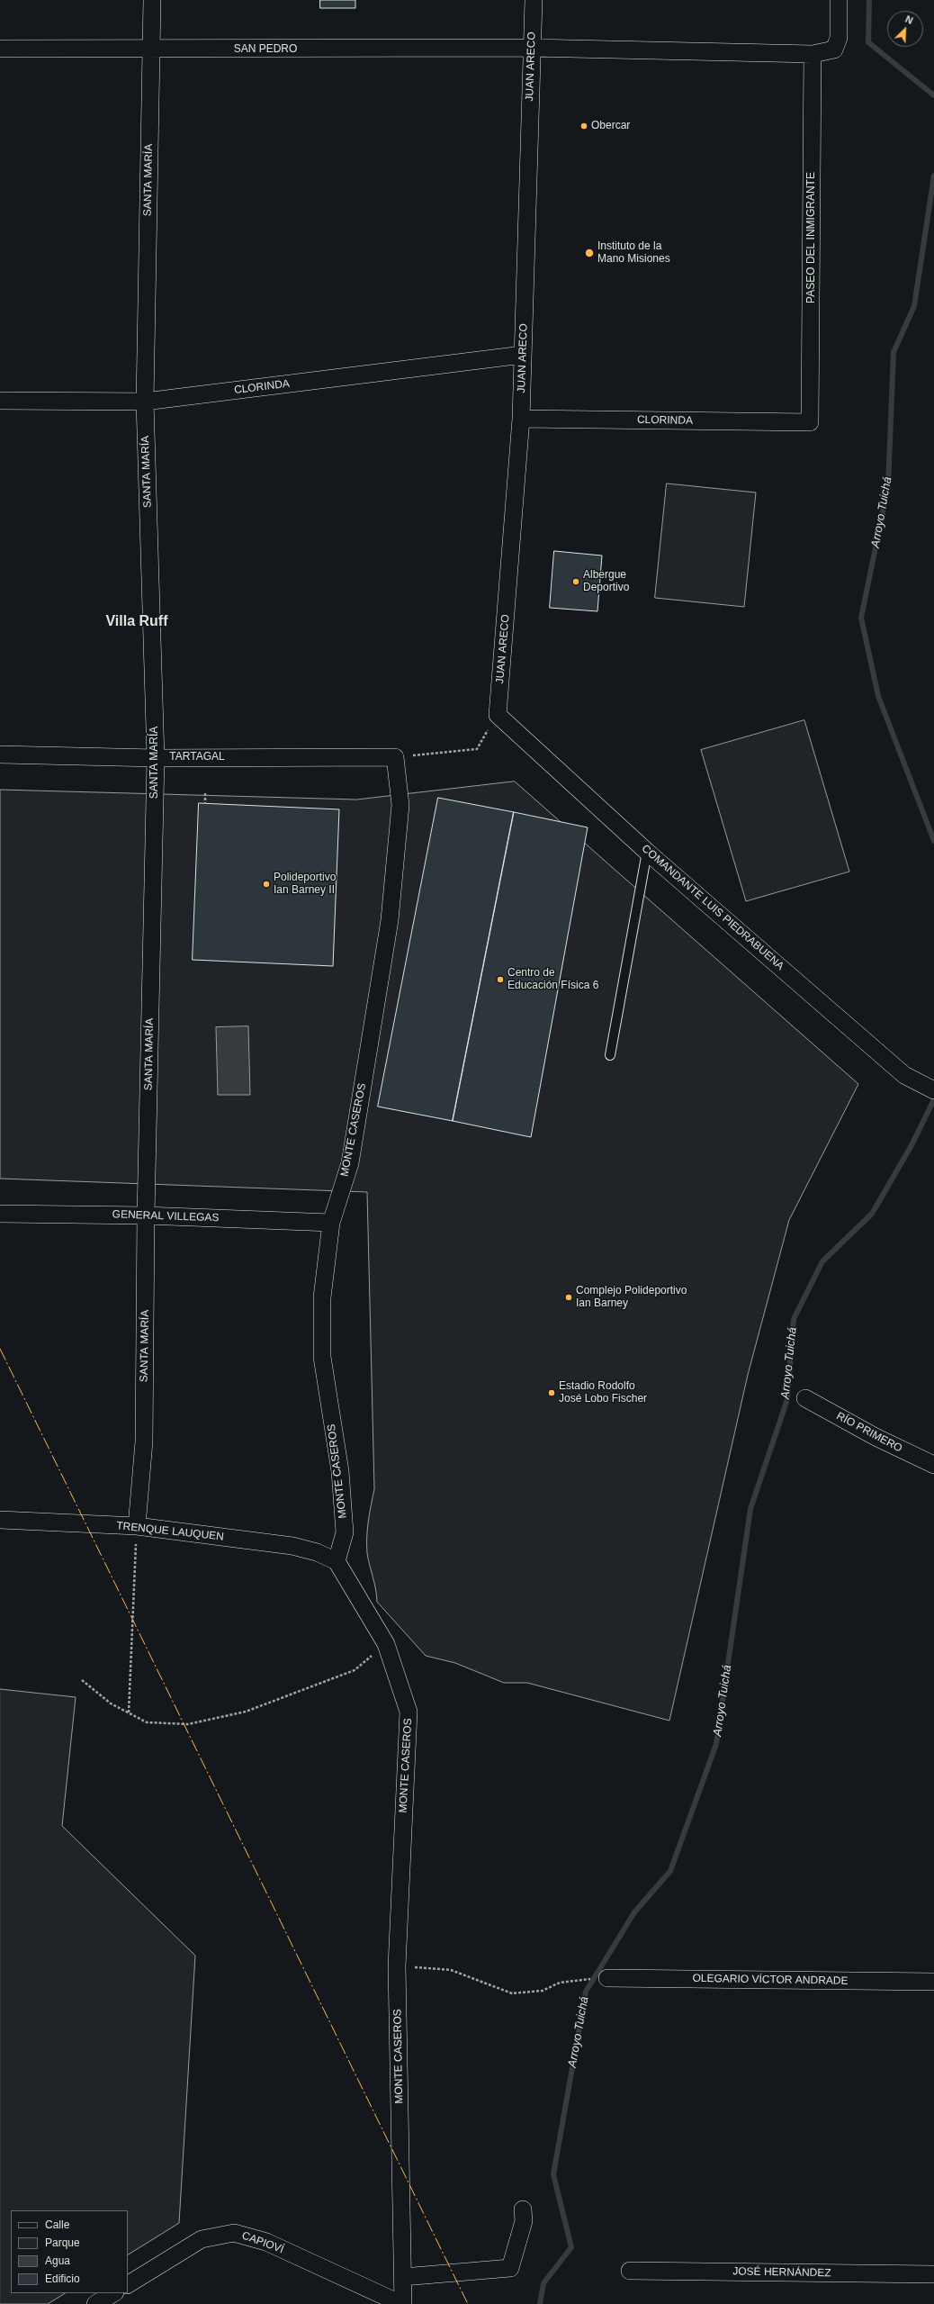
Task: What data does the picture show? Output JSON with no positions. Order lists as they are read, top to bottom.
{
  "streets": {
    "street": [
      "SAN PEDRO",
      "JUAN ARECO",
      "SANTA MARÍA",
      "PASEO DEL INMIGRANTE",
      "CLORINDA",
      "TARTAGAL",
      "COMANDANTE LUIS PIEDRABUENA",
      "MONTE CASEROS",
      "GENERAL VILLEGAS",
      "RÍO PRIMERO",
      "TRENQUE LAUQUEN",
      "OLEGARIO VÍCTOR ANDRADE",
      "CAPIOVÍ",
      "JOSÉ HERNÁNDEZ"
    ]
  },
  "crossings": [
    ["SAN PEDRO", "JUAN ARECO"],
    ["SAN PEDRO", "SANTA MARÍA"],
    ["SAN PEDRO", "PASEO DEL INMIGRANTE"],
    ["JUAN ARECO", "CLORINDA"],
    ["JUAN ARECO", "COMANDANTE LUIS PIEDRABUENA"],
    ["SANTA MARÍA", "CLORINDA"],
    ["SANTA MARÍA", "TARTAGAL"],
    ["SANTA MARÍA", "GENERAL VILLEGAS"],
    ["SANTA MARÍA", "TRENQUE LAUQUEN"],
    ["PASEO DEL INMIGRANTE", "CLORINDA"],
    ["TARTAGAL", "MONTE CASEROS"],
    ["MONTE CASEROS", "GENERAL VILLEGAS"],
    ["MONTE CASEROS", "TRENQUE LAUQUEN"],
    ["MONTE CASEROS", "CAPIOVÍ"]
  ],
  "districts": ["Villa Ruff"],
  "water": ["Arroyo Tuichá"],
  "places": [
    "Obercar",
    "Instituto de la Mano Misiones",
    "Albergue Deportivo",
    "Polideportivo Ian Barney II",
    "Centro de Educación Física 6",
    "Complejo Polideportivo Ian Barney",
    "Estadio Rodolfo José Lobo Fischer"
  ],
  "legend": [
    "Calle",
    "Parque",
    "Agua",
    "Edificio"
  ],
  "north": "top right"
}
